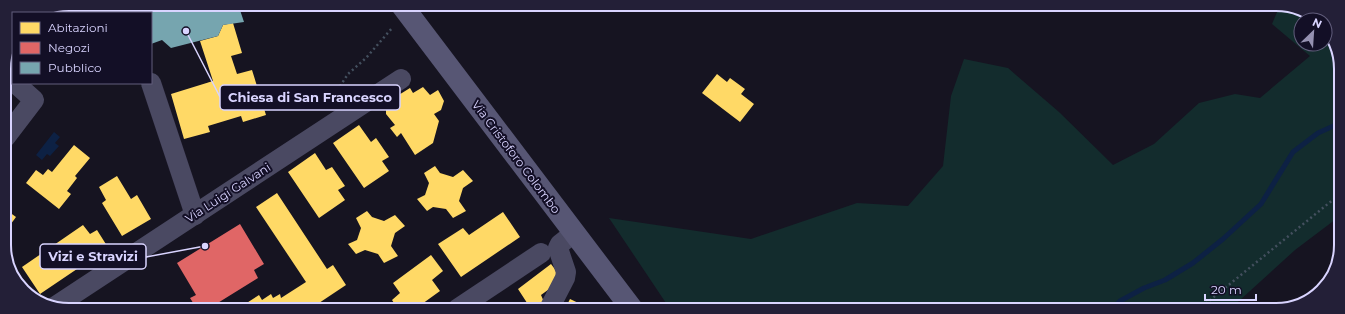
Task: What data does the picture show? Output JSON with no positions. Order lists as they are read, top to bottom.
{
  "streets": {
    "main road": ["Via Cristoforo Colombo"],
    "street": ["Via Luigi Galvani"]
  },
  "places": ["Chiesa di San Francesco", "Vizi e Stravizi"],
  "legend": ["Abitazioni", "Negozi", "Pubblico"],
  "scale_bar": "20 m",
  "north": "top right"
}
